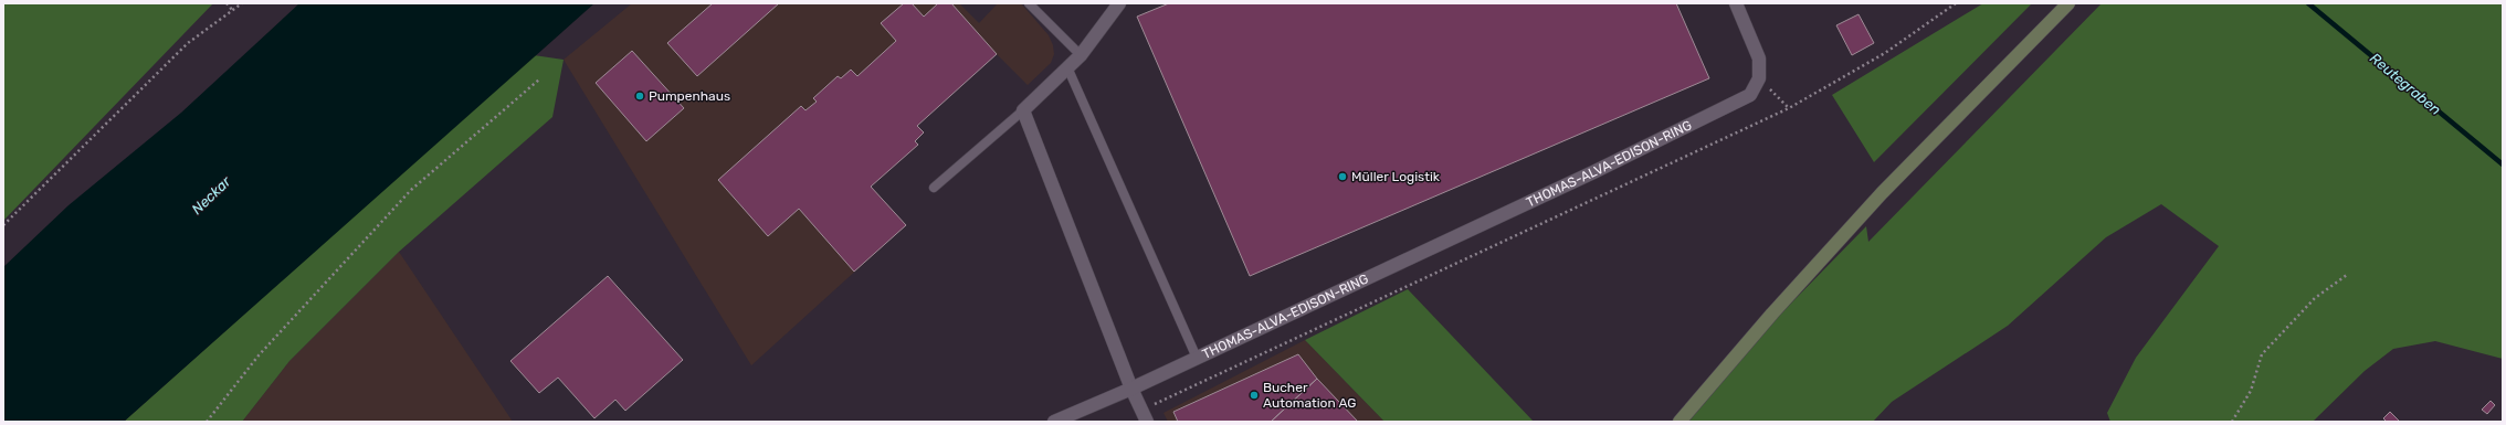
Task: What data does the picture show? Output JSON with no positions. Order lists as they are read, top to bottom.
{
  "streets": {
    "street": ["THOMAS-ALVA-EDISON-RING"]
  },
  "water": ["Reutegraben", "Neckar"],
  "places": ["Pumpenhaus", "Müller Logistik", "Bucher Automation AG"]
}
